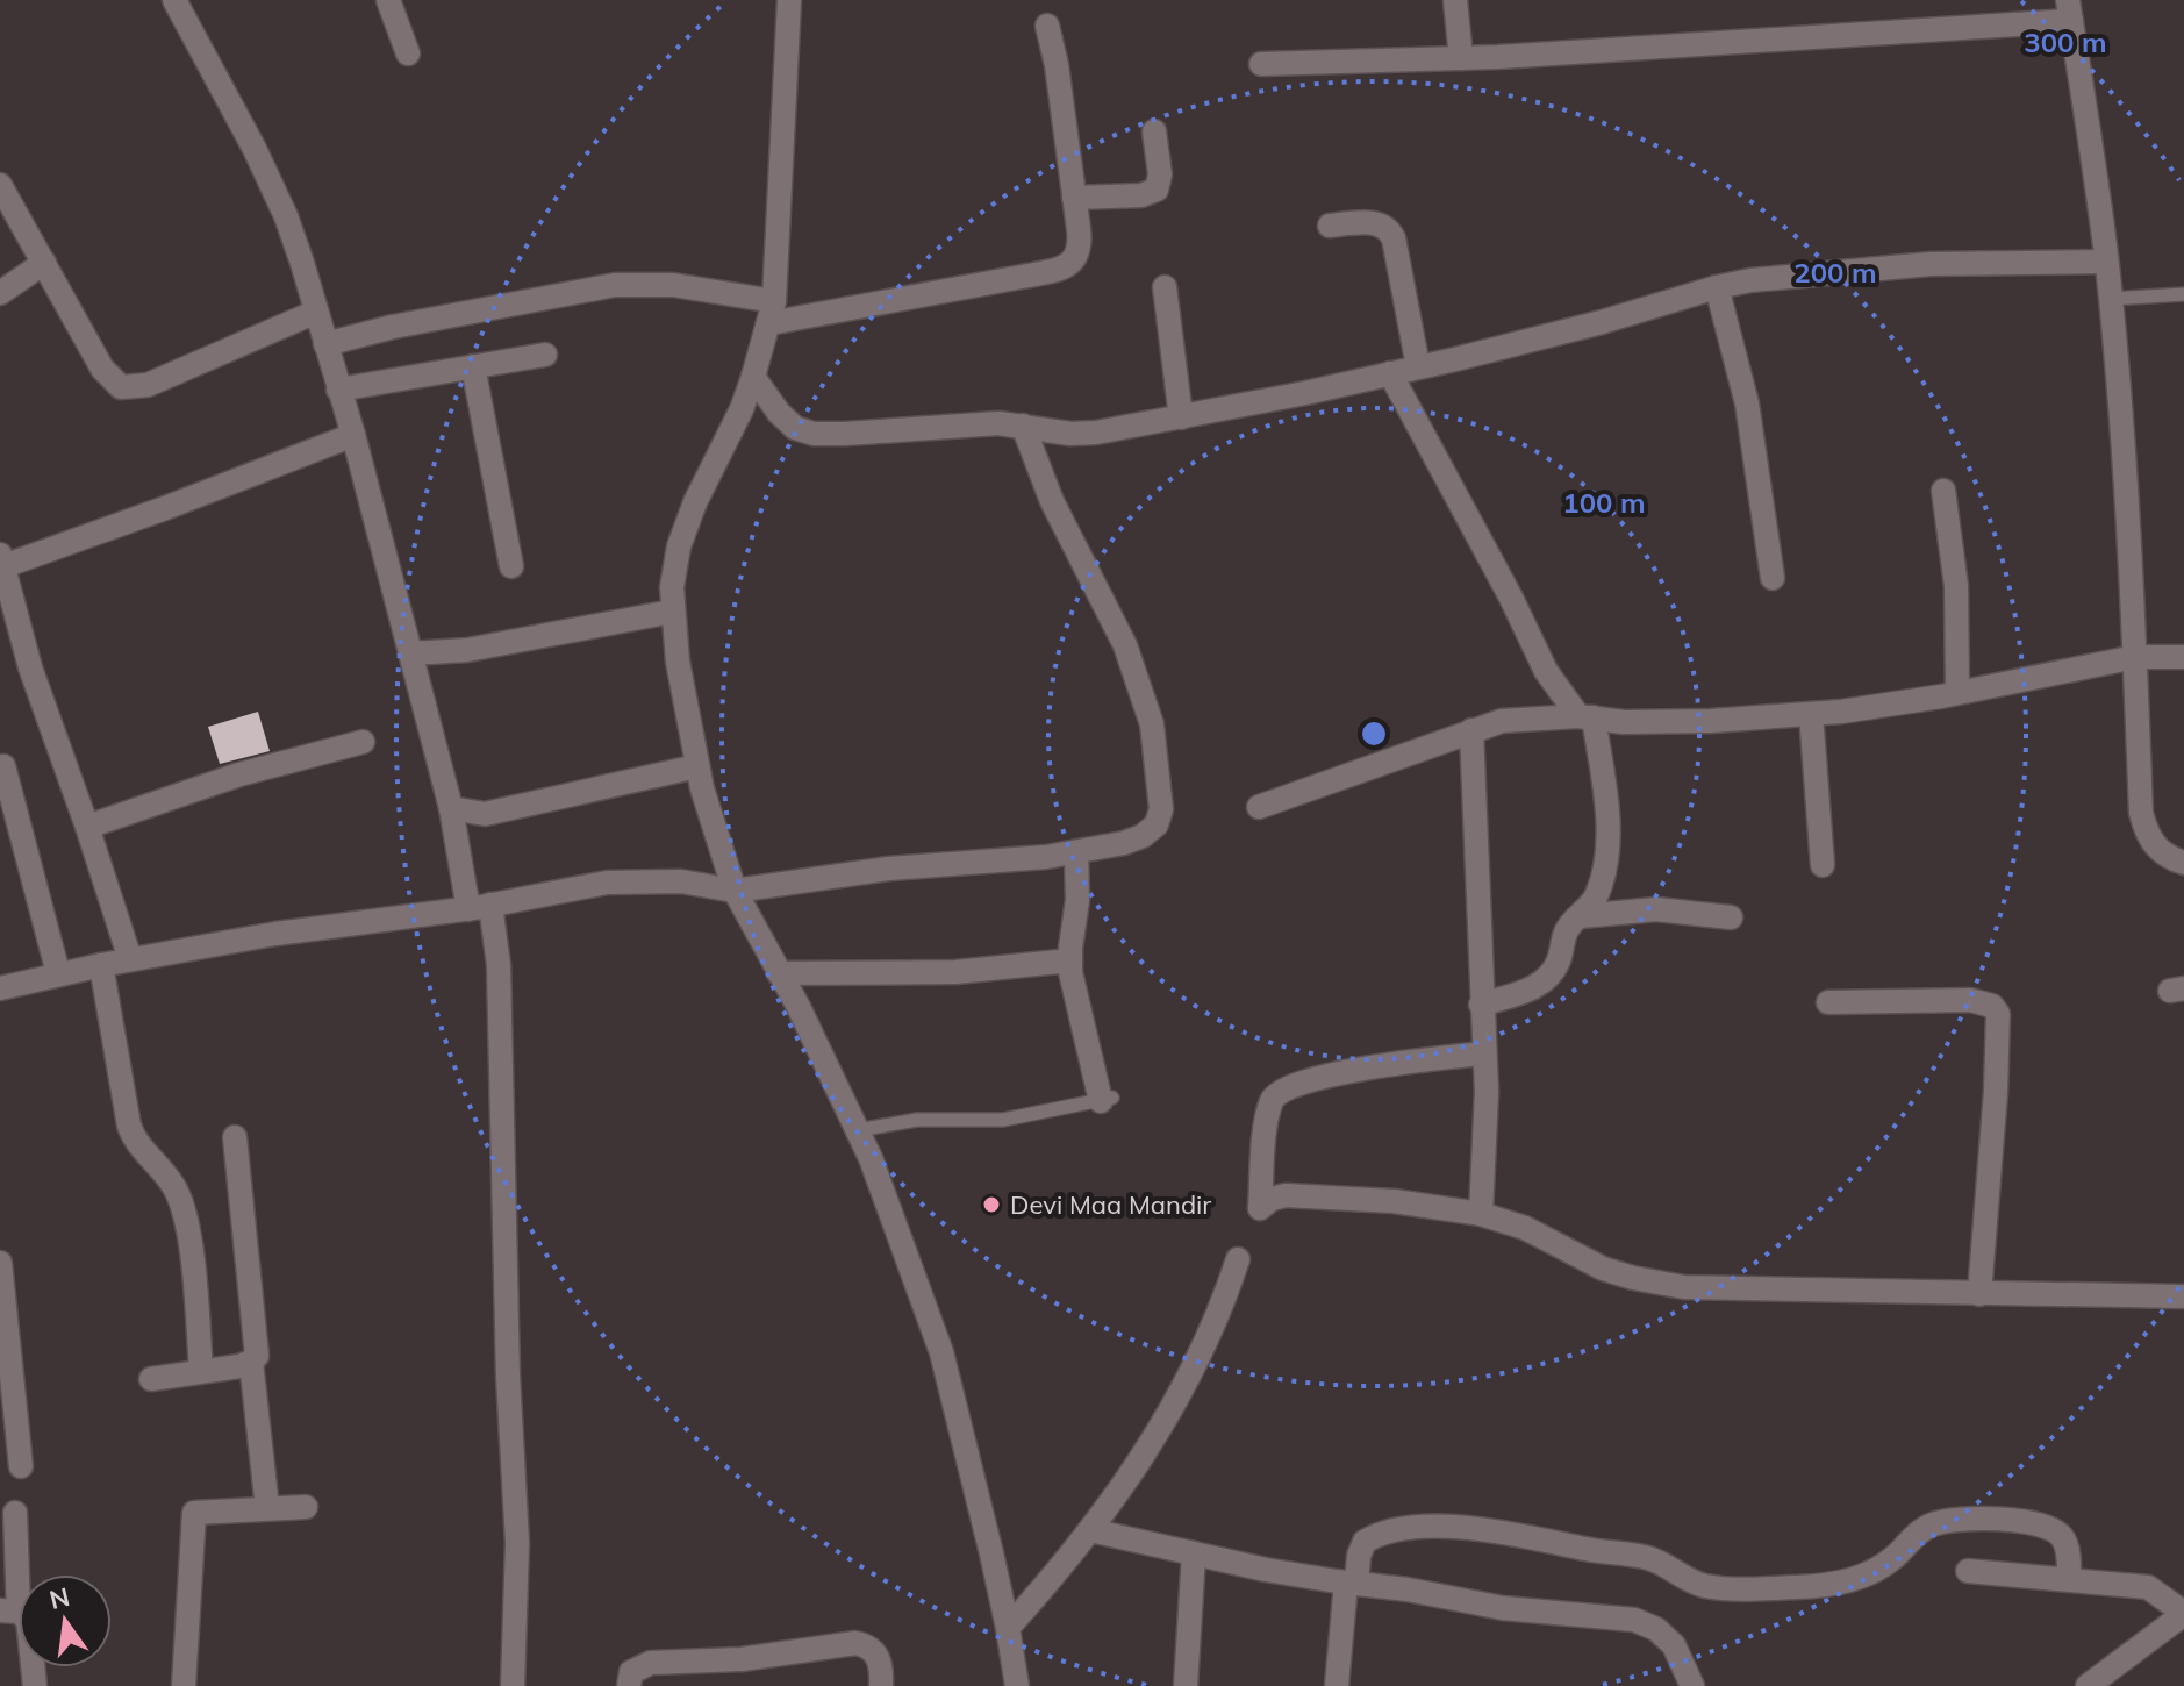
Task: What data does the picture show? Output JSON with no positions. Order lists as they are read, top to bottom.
{
  "places": ["Devi Maa Mandir"],
  "north": "top",
  "rings": ["300 m", "200 m", "100 m"]
}
